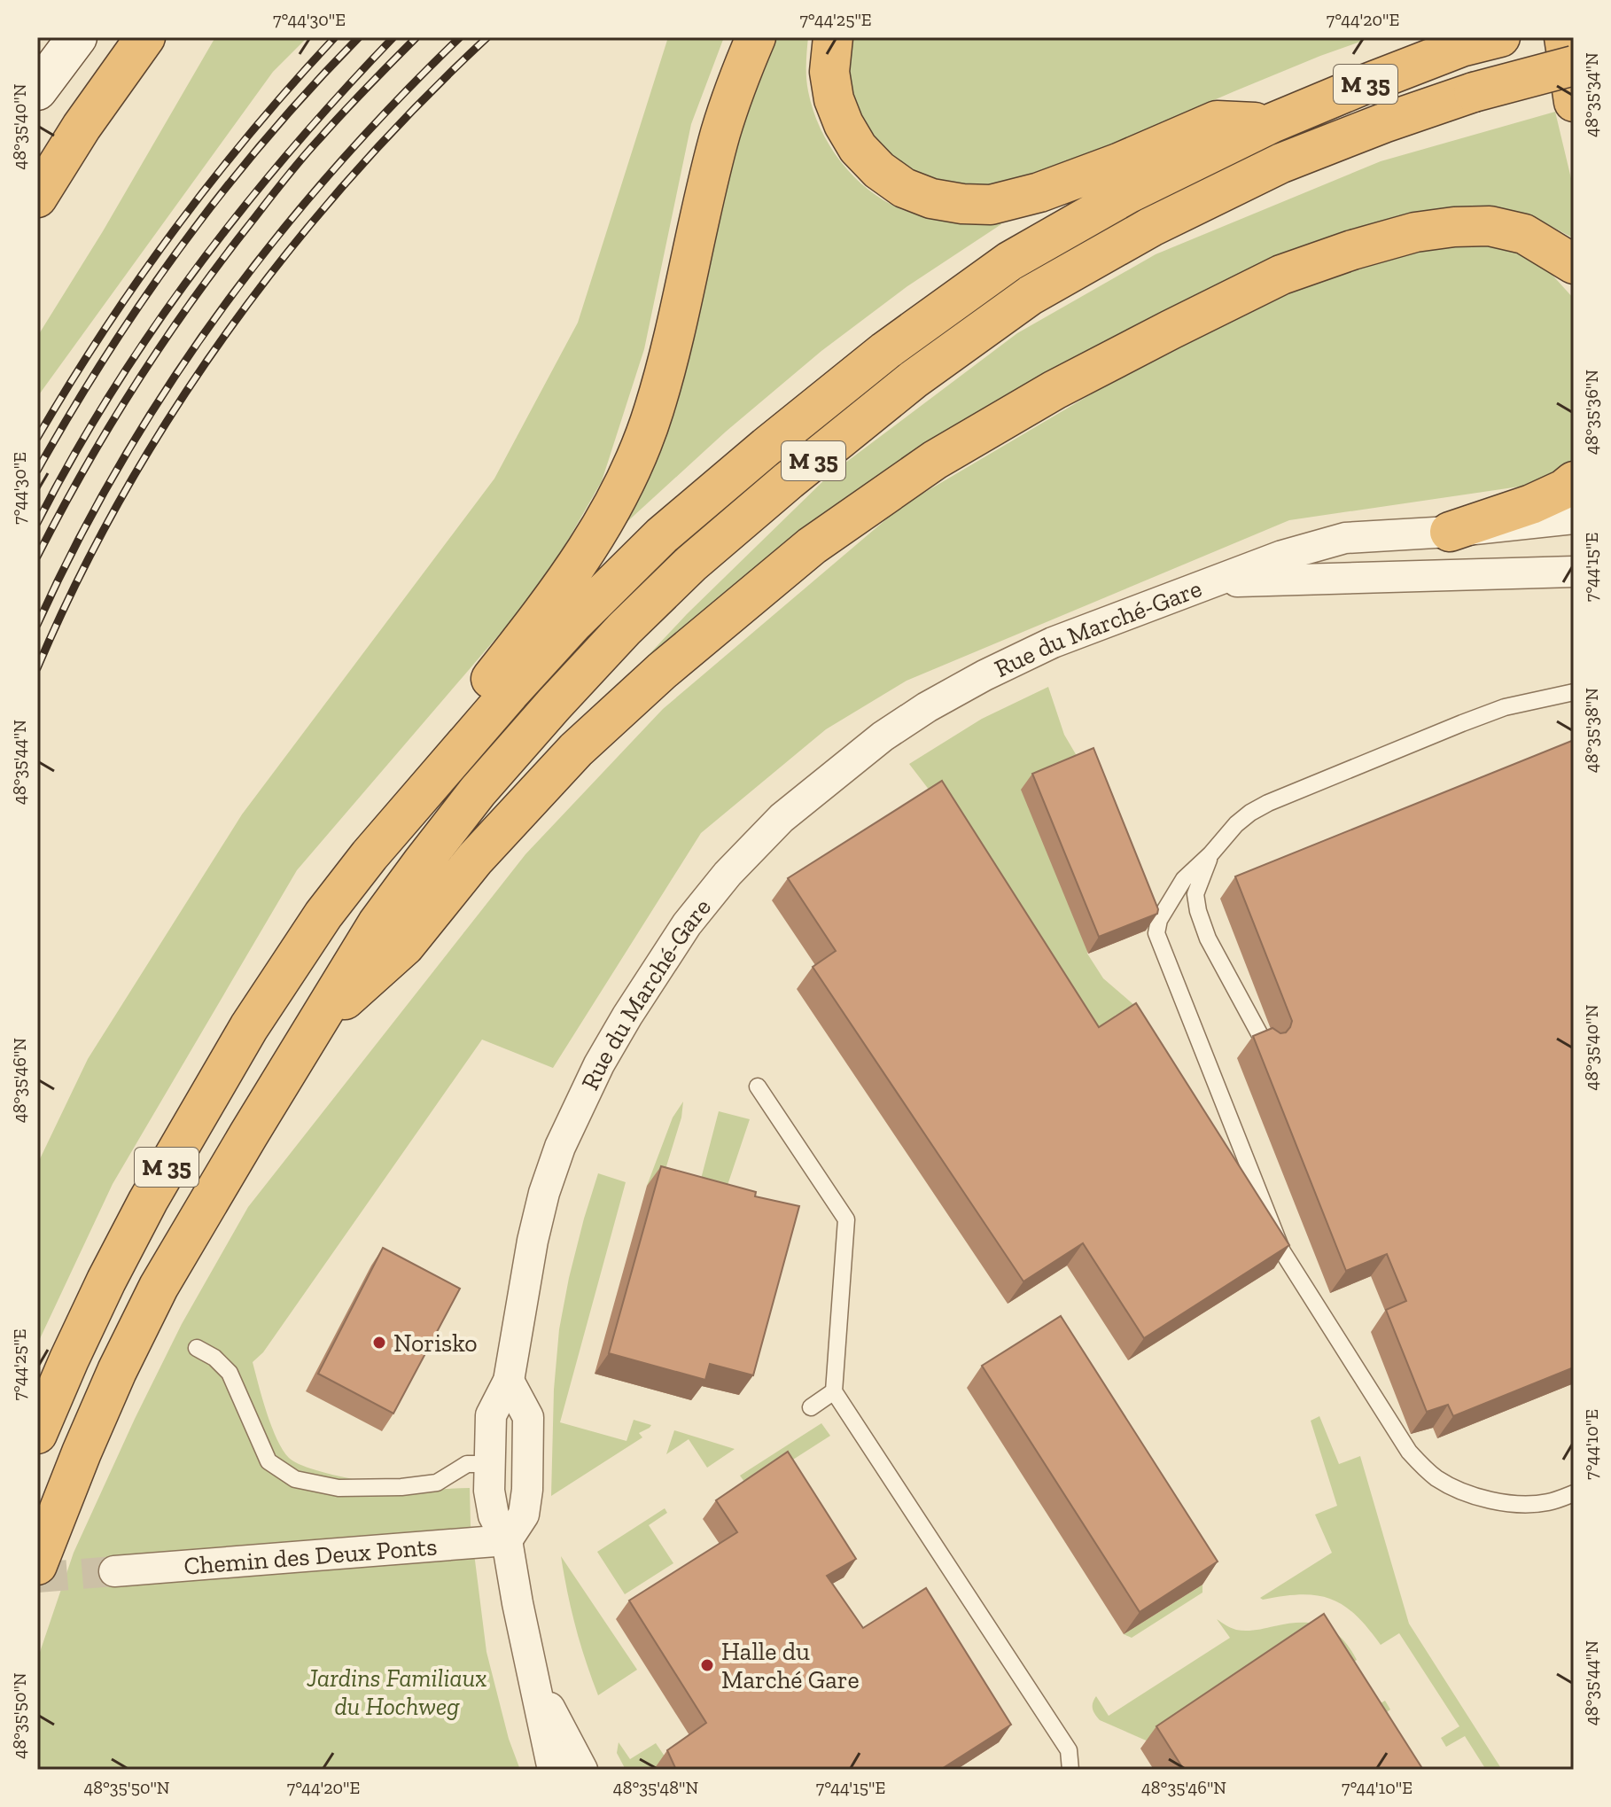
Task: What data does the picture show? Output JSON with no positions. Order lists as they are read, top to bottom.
{
  "streets": {
    "highway": ["M 35"],
    "street": ["Rue du Marché-Gare", "Chemin des Deux Ponts"]
  },
  "crossings": [
    ["Rue du Marché-Gare", "Chemin des Deux Ponts"]
  ],
  "parks": ["Jardins Familiaux du Hochweg"],
  "places": ["Norisko", "Halle du Marché Gare"],
  "coordinates": [
    "7°44'30\"E",
    "7°44'25\"E",
    "7°44'20\"E",
    "48°35'34\"N",
    "48°35'40\"N",
    "48°35'36\"N",
    "7°44'15\"E",
    "48°35'38\"N",
    "48°35'44\"N",
    "48°35'46\"N",
    "7°44'10\"E",
    "48°35'50\"N",
    "48°35'48\"N"
  ]
}
